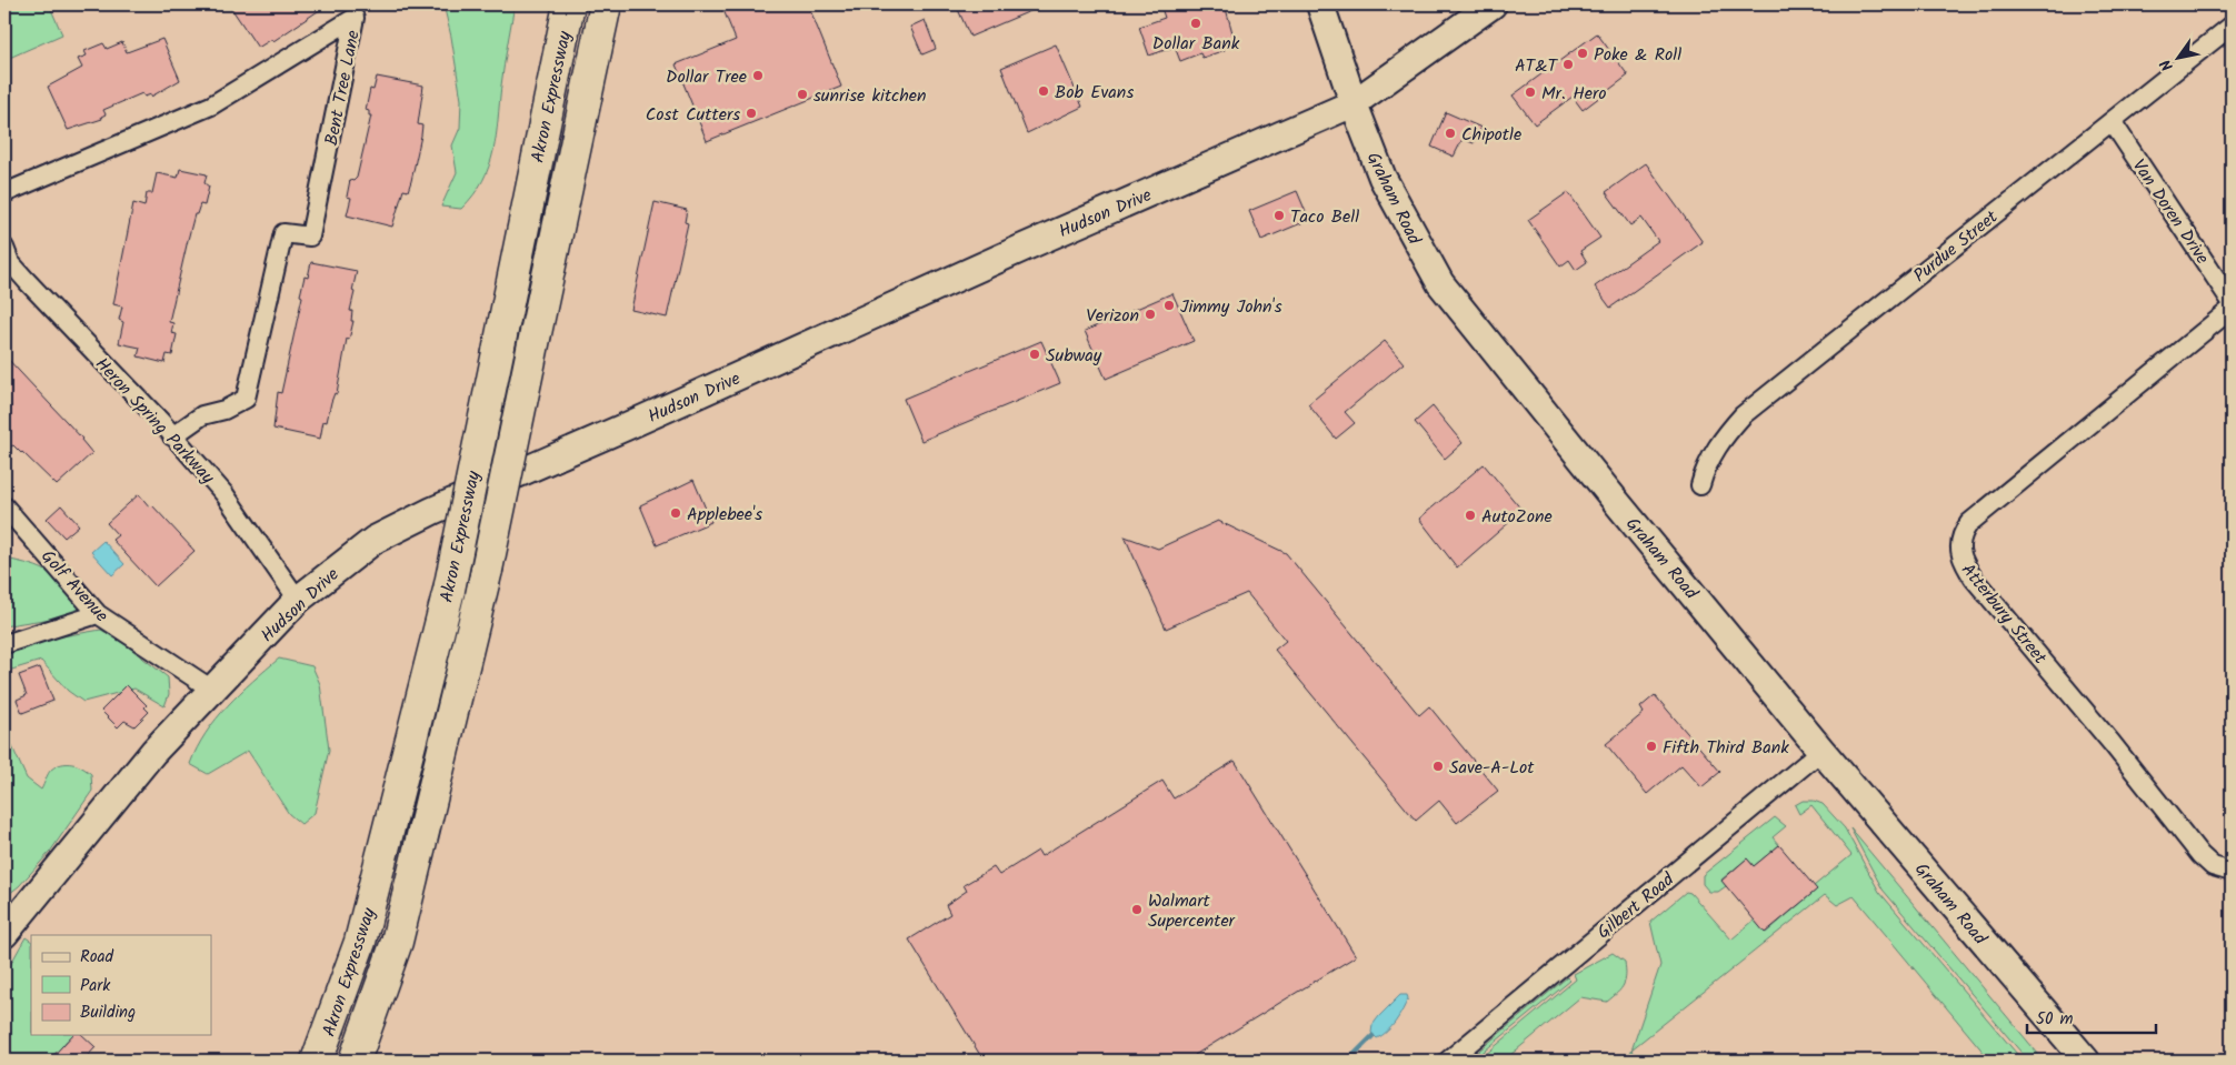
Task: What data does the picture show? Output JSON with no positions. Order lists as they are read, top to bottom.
{
  "streets": {
    "highway": ["Akron Expressway"],
    "street": [
      "Bent Tree Lane",
      "Graham Road",
      "Van Doren Drive",
      "Hudson Drive",
      "Purdue Street",
      "Heron Spring Parkway",
      "Golf Avenue",
      "Atterbury Street",
      "Gilbert Road"
    ]
  },
  "crossings": [
    ["Bent Tree Lane", "Heron Spring Parkway"],
    ["Graham Road", "Hudson Drive"],
    ["Graham Road", "Gilbert Road"],
    ["Van Doren Drive", "Purdue Street"],
    ["Hudson Drive", "Heron Spring Parkway"],
    ["Hudson Drive", "Golf Avenue"]
  ],
  "places": [
    "Dollar Bank",
    "Poke & Roll",
    "AT&T",
    "Dollar Tree",
    "Bob Evans",
    "Mr. Hero",
    "sunrise kitchen",
    "Cost Cutters",
    "Chipotle",
    "Taco Bell",
    "Jimmy John's",
    "Verizon",
    "Subway",
    "Applebee's",
    "AutoZone",
    "Fifth Third Bank",
    "Save-A-Lot",
    "Walmart Supercenter"
  ],
  "legend": ["Road", "Park", "Building"],
  "scale_bar": "50 m",
  "north": "bottom left"
}
